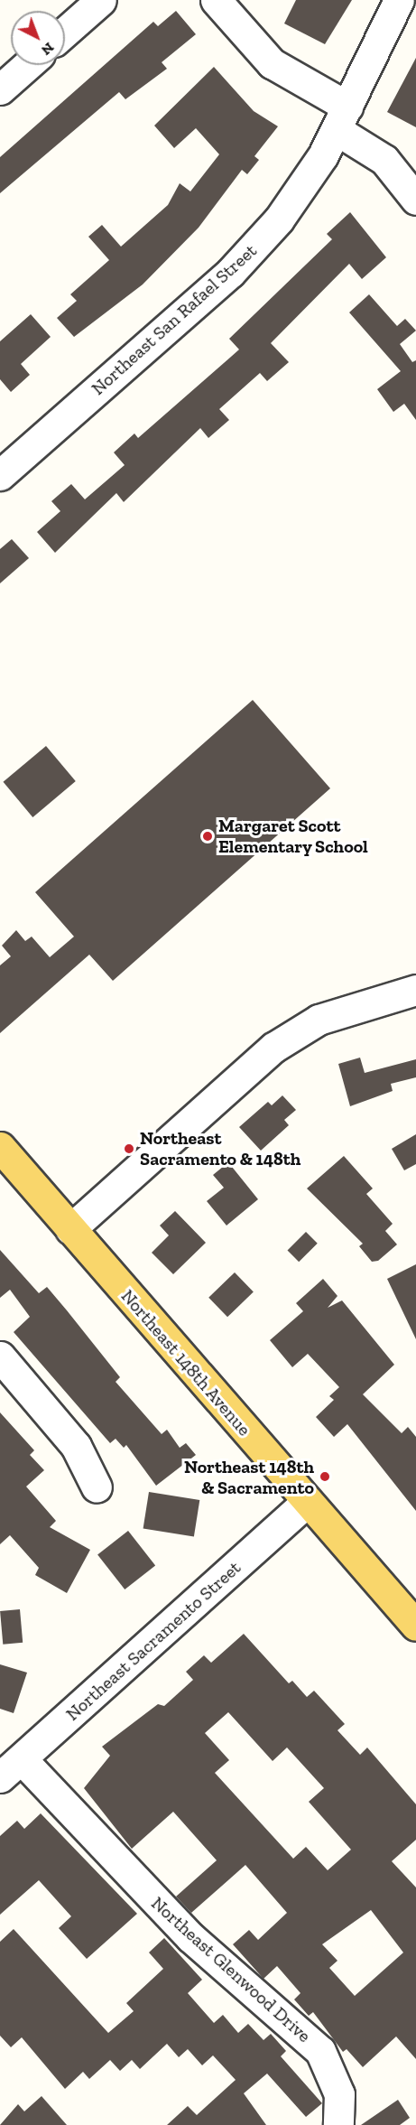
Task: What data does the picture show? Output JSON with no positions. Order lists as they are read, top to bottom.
{
  "streets": {
    "main road": ["Northeast 148th Avenue"],
    "street": ["Northeast San Rafael Street", "Northeast Sacramento Street", "Northeast Glenwood Drive"]
  },
  "crossings": [
    ["Northeast 148th Avenue", "Northeast Sacramento Street"],
    ["Northeast Sacramento Street", "Northeast Glenwood Drive"]
  ],
  "places": ["Margaret Scott Elementary School", "Northeast Sacramento & 148th", "Northeast 148th & Sacramento"],
  "north": "bottom right"
}
